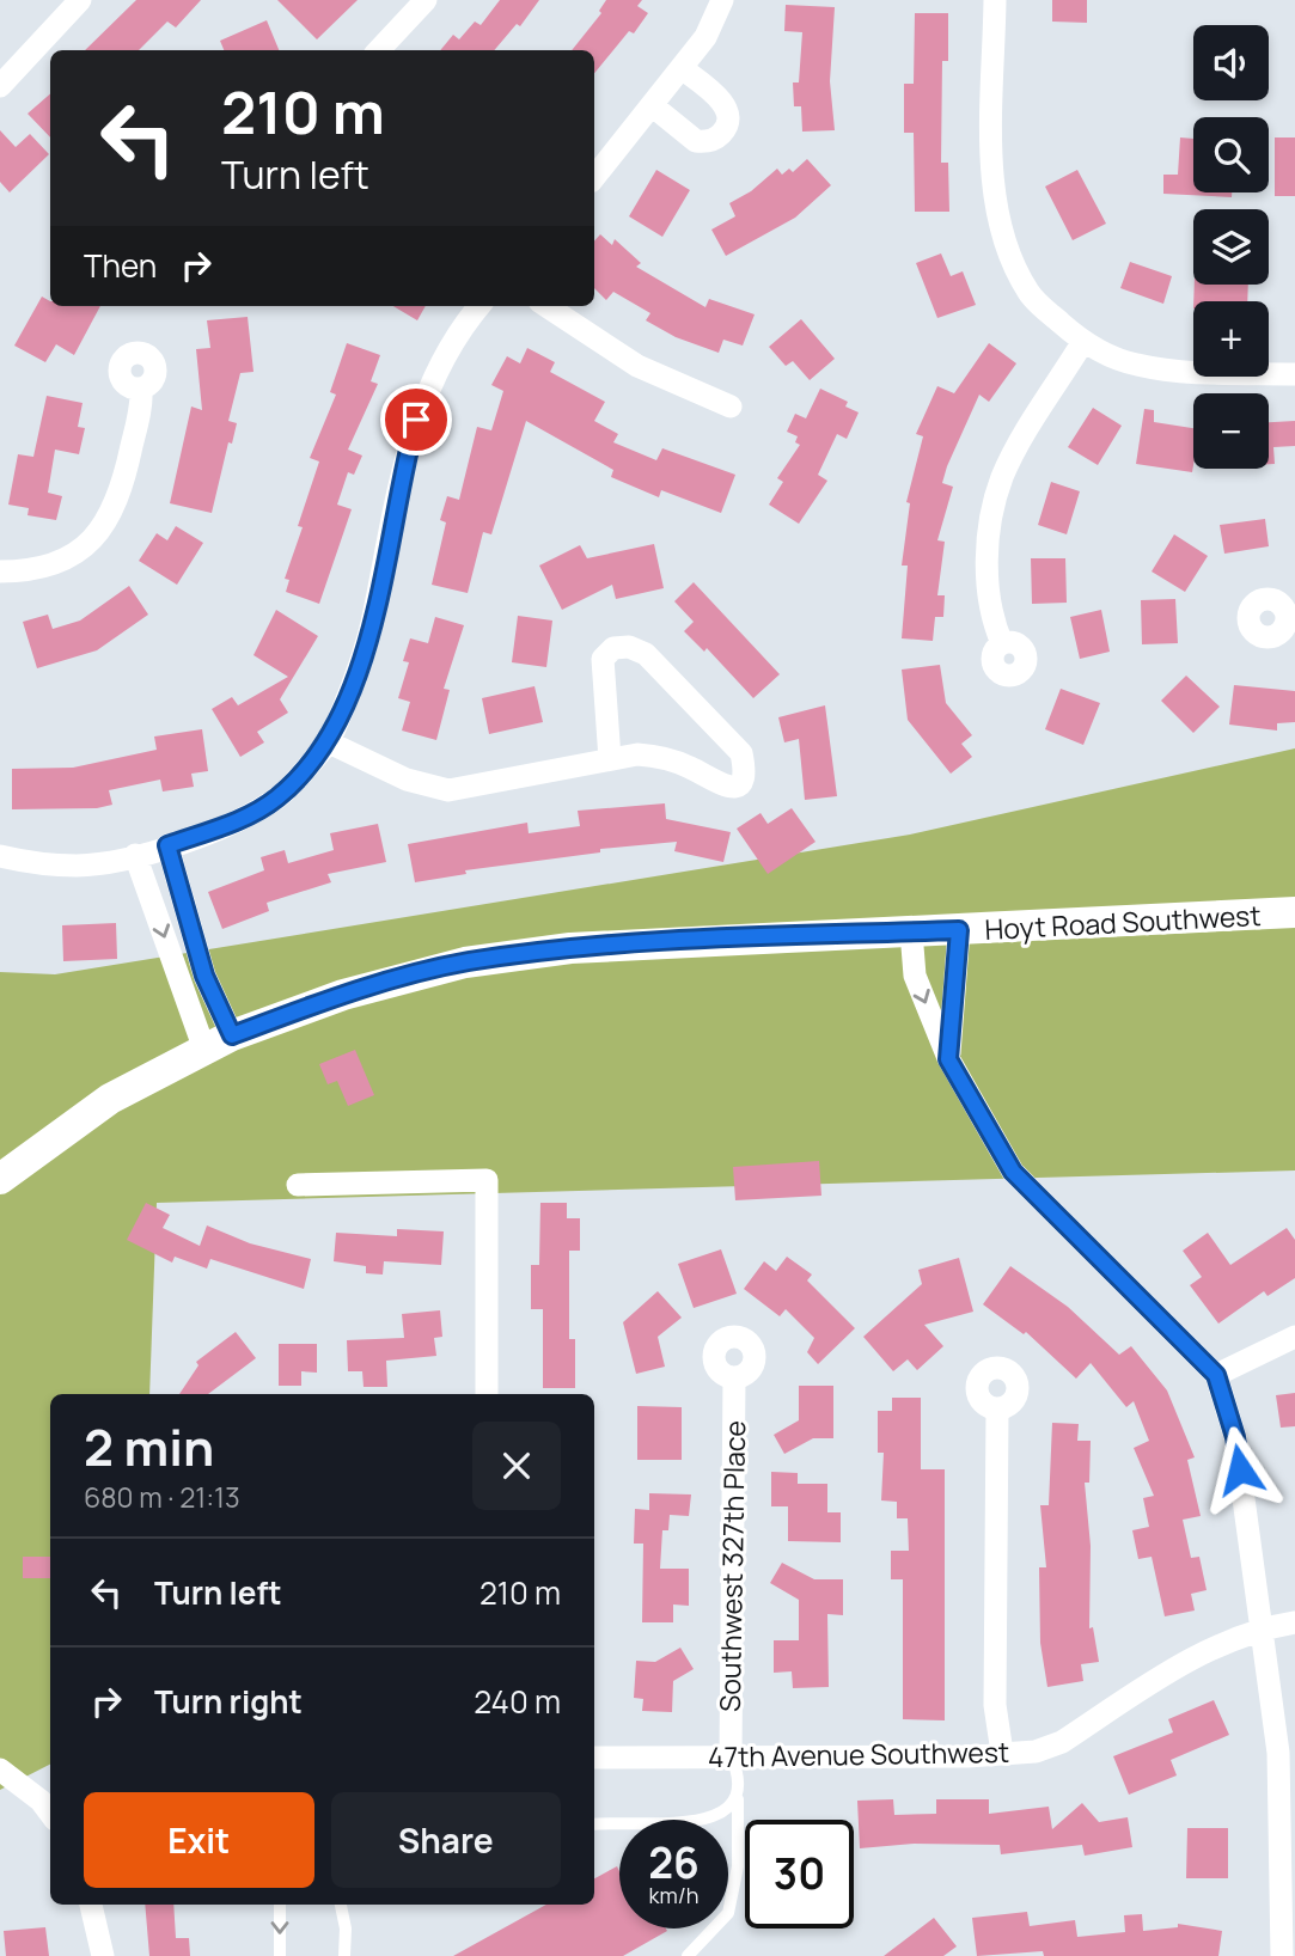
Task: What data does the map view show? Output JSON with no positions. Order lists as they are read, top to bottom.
{
  "streets": {
    "main road": ["Hoyt Road Southwest"],
    "street": ["Southwest 327th Place", "47th Avenue Southwest"]
  },
  "crossings": [
    ["Southwest 327th Place", "47th Avenue Southwest"]
  ],
  "page": {
    "map_buttons": ["+", "−"],
    "turn": ["210 m", "Turn left"],
    "then": "Then",
    "heading": ["2 min", "680 m · 21:13"],
    "list": [
      {
        "name": "Turn left",
        "value": "210 m"
      },
      {
        "name": "Turn right",
        "value": "240 m"
      }
    ],
    "buttons": ["Exit", "Share"],
    "speed": "26 km/h",
    "limit": "30"
  }
}
